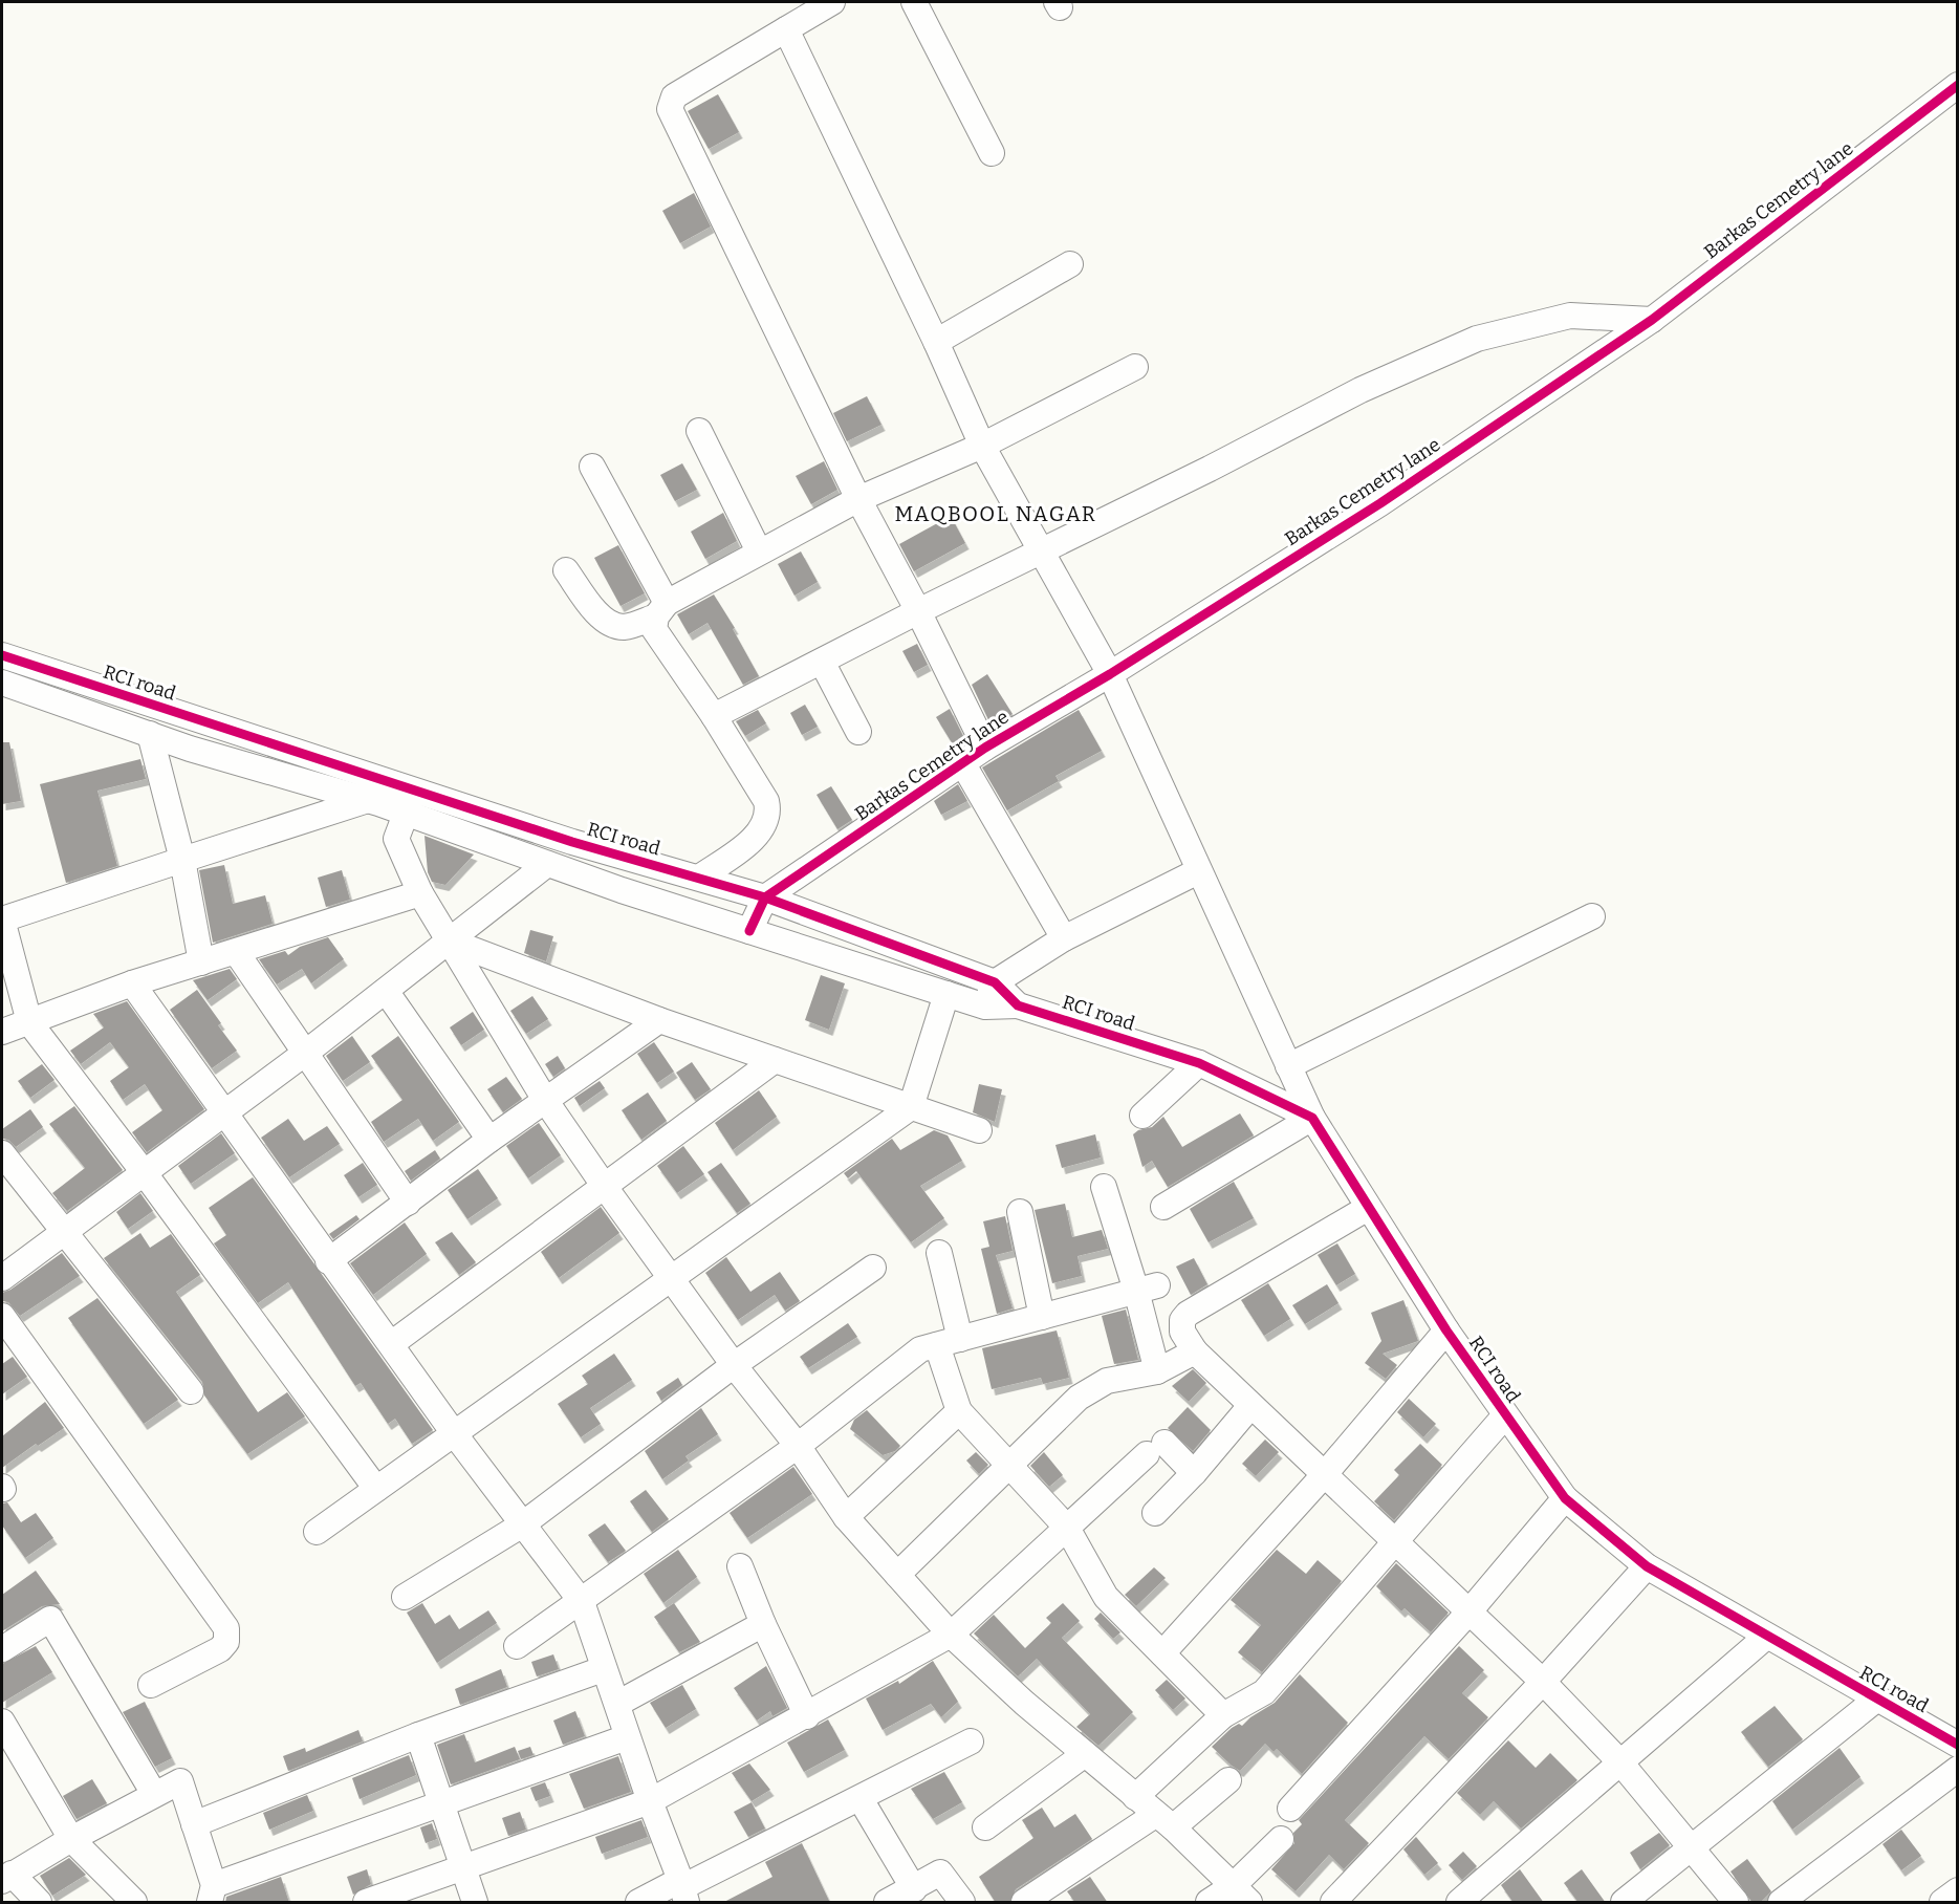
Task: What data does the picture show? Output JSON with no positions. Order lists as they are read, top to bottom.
{
  "streets": {
    "street": ["Barkas Cemetry lane", "RCI road"]
  },
  "crossings": [
    ["Barkas Cemetry lane", "RCI road"]
  ],
  "districts": ["MAQBOOL NAGAR"]
}
